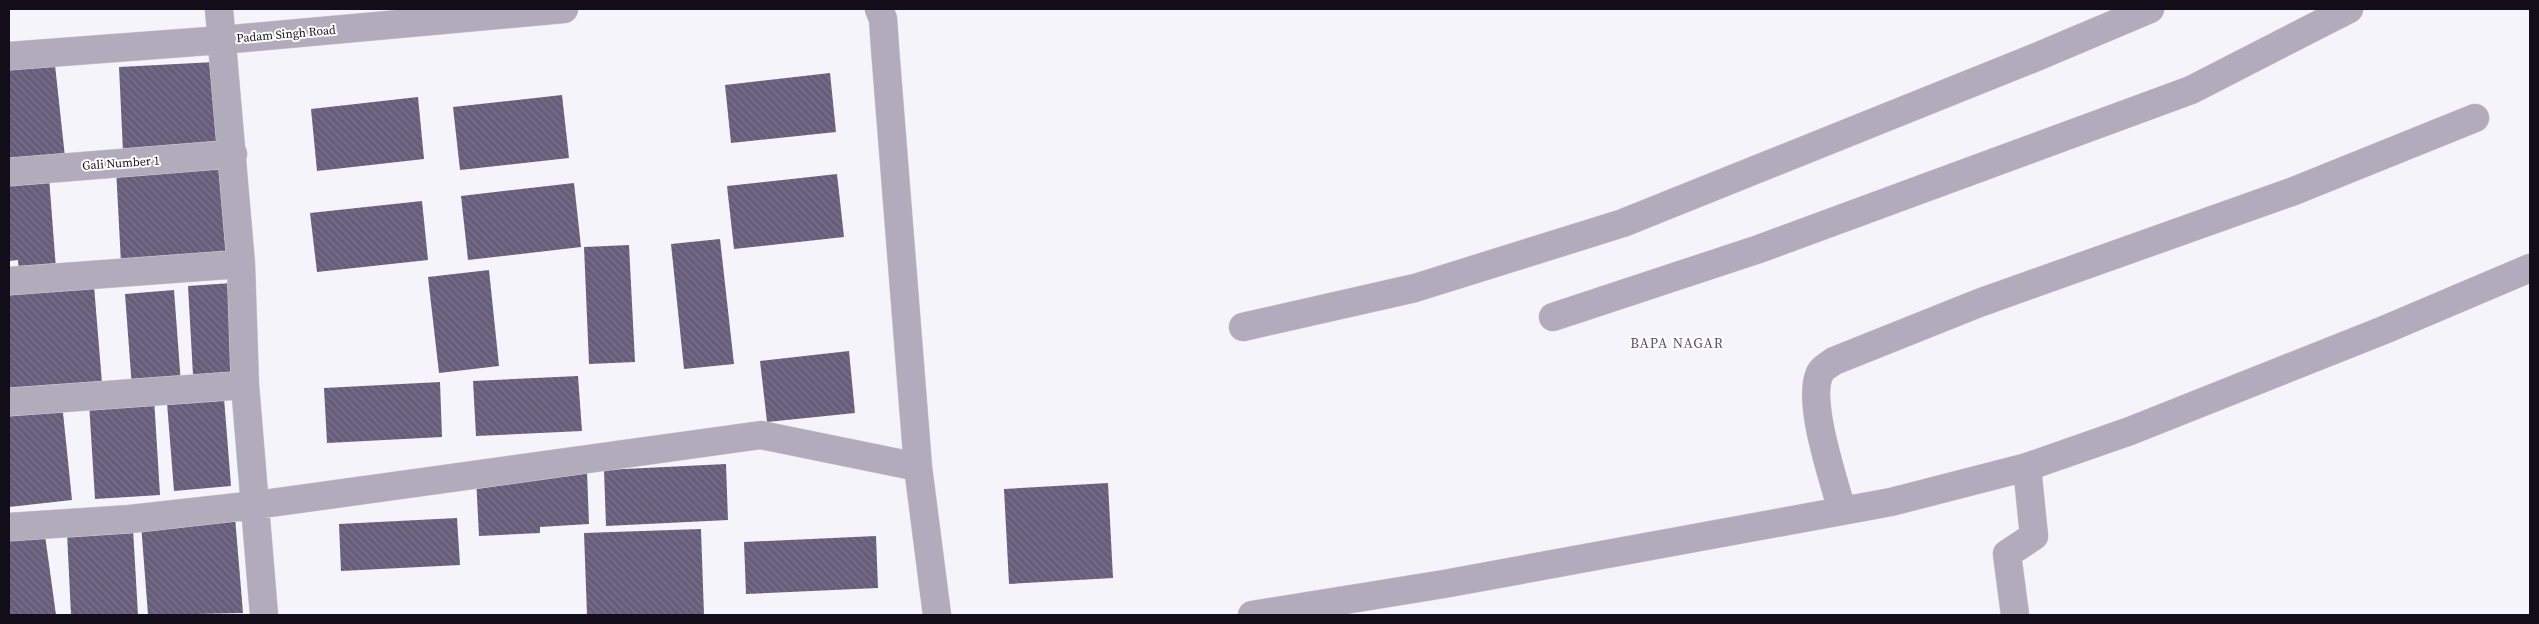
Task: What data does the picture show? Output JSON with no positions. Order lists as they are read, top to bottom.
{
  "streets": {
    "street": ["Padam Singh Road", "Gali Number 1"]
  },
  "districts": ["BAPA NAGAR"]
}
